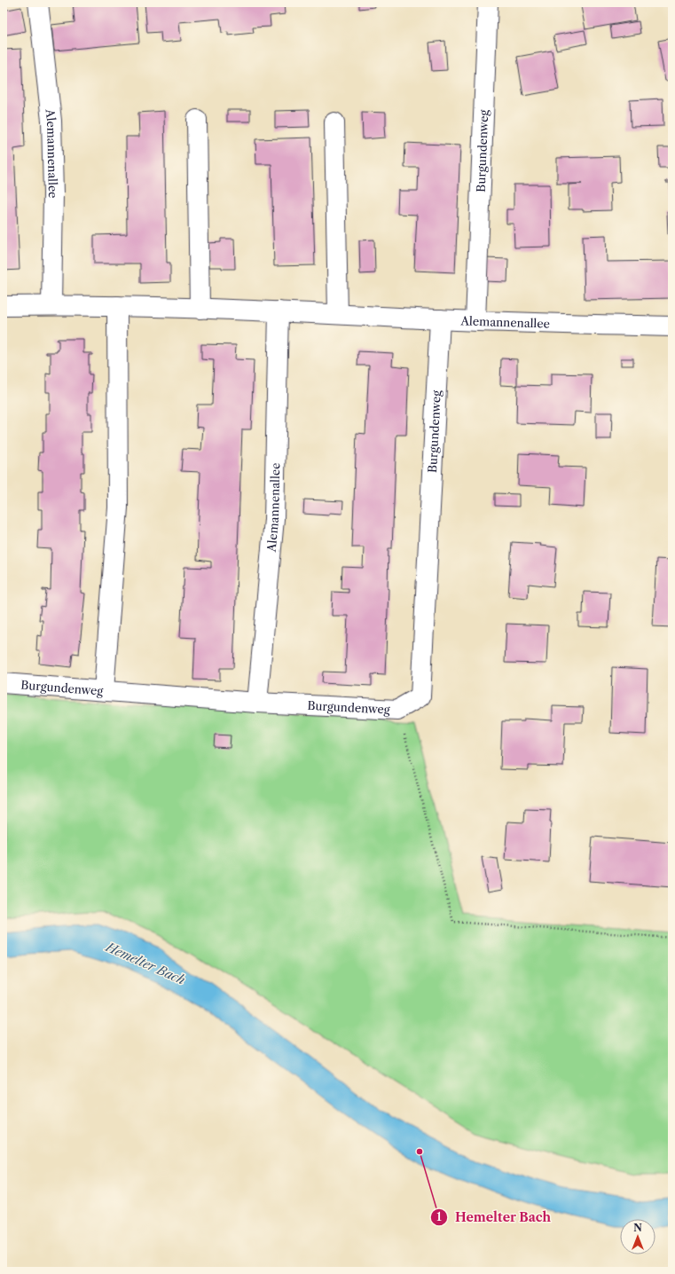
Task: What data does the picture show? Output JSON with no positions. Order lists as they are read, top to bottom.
{
  "streets": {
    "street": ["Burgundenweg", "Alemannenallee"]
  },
  "crossings": [
    ["Burgundenweg", "Alemannenallee"]
  ],
  "water": ["Hemelter Bach"],
  "places": ["Hemelter Bach"],
  "north": "top"
}
